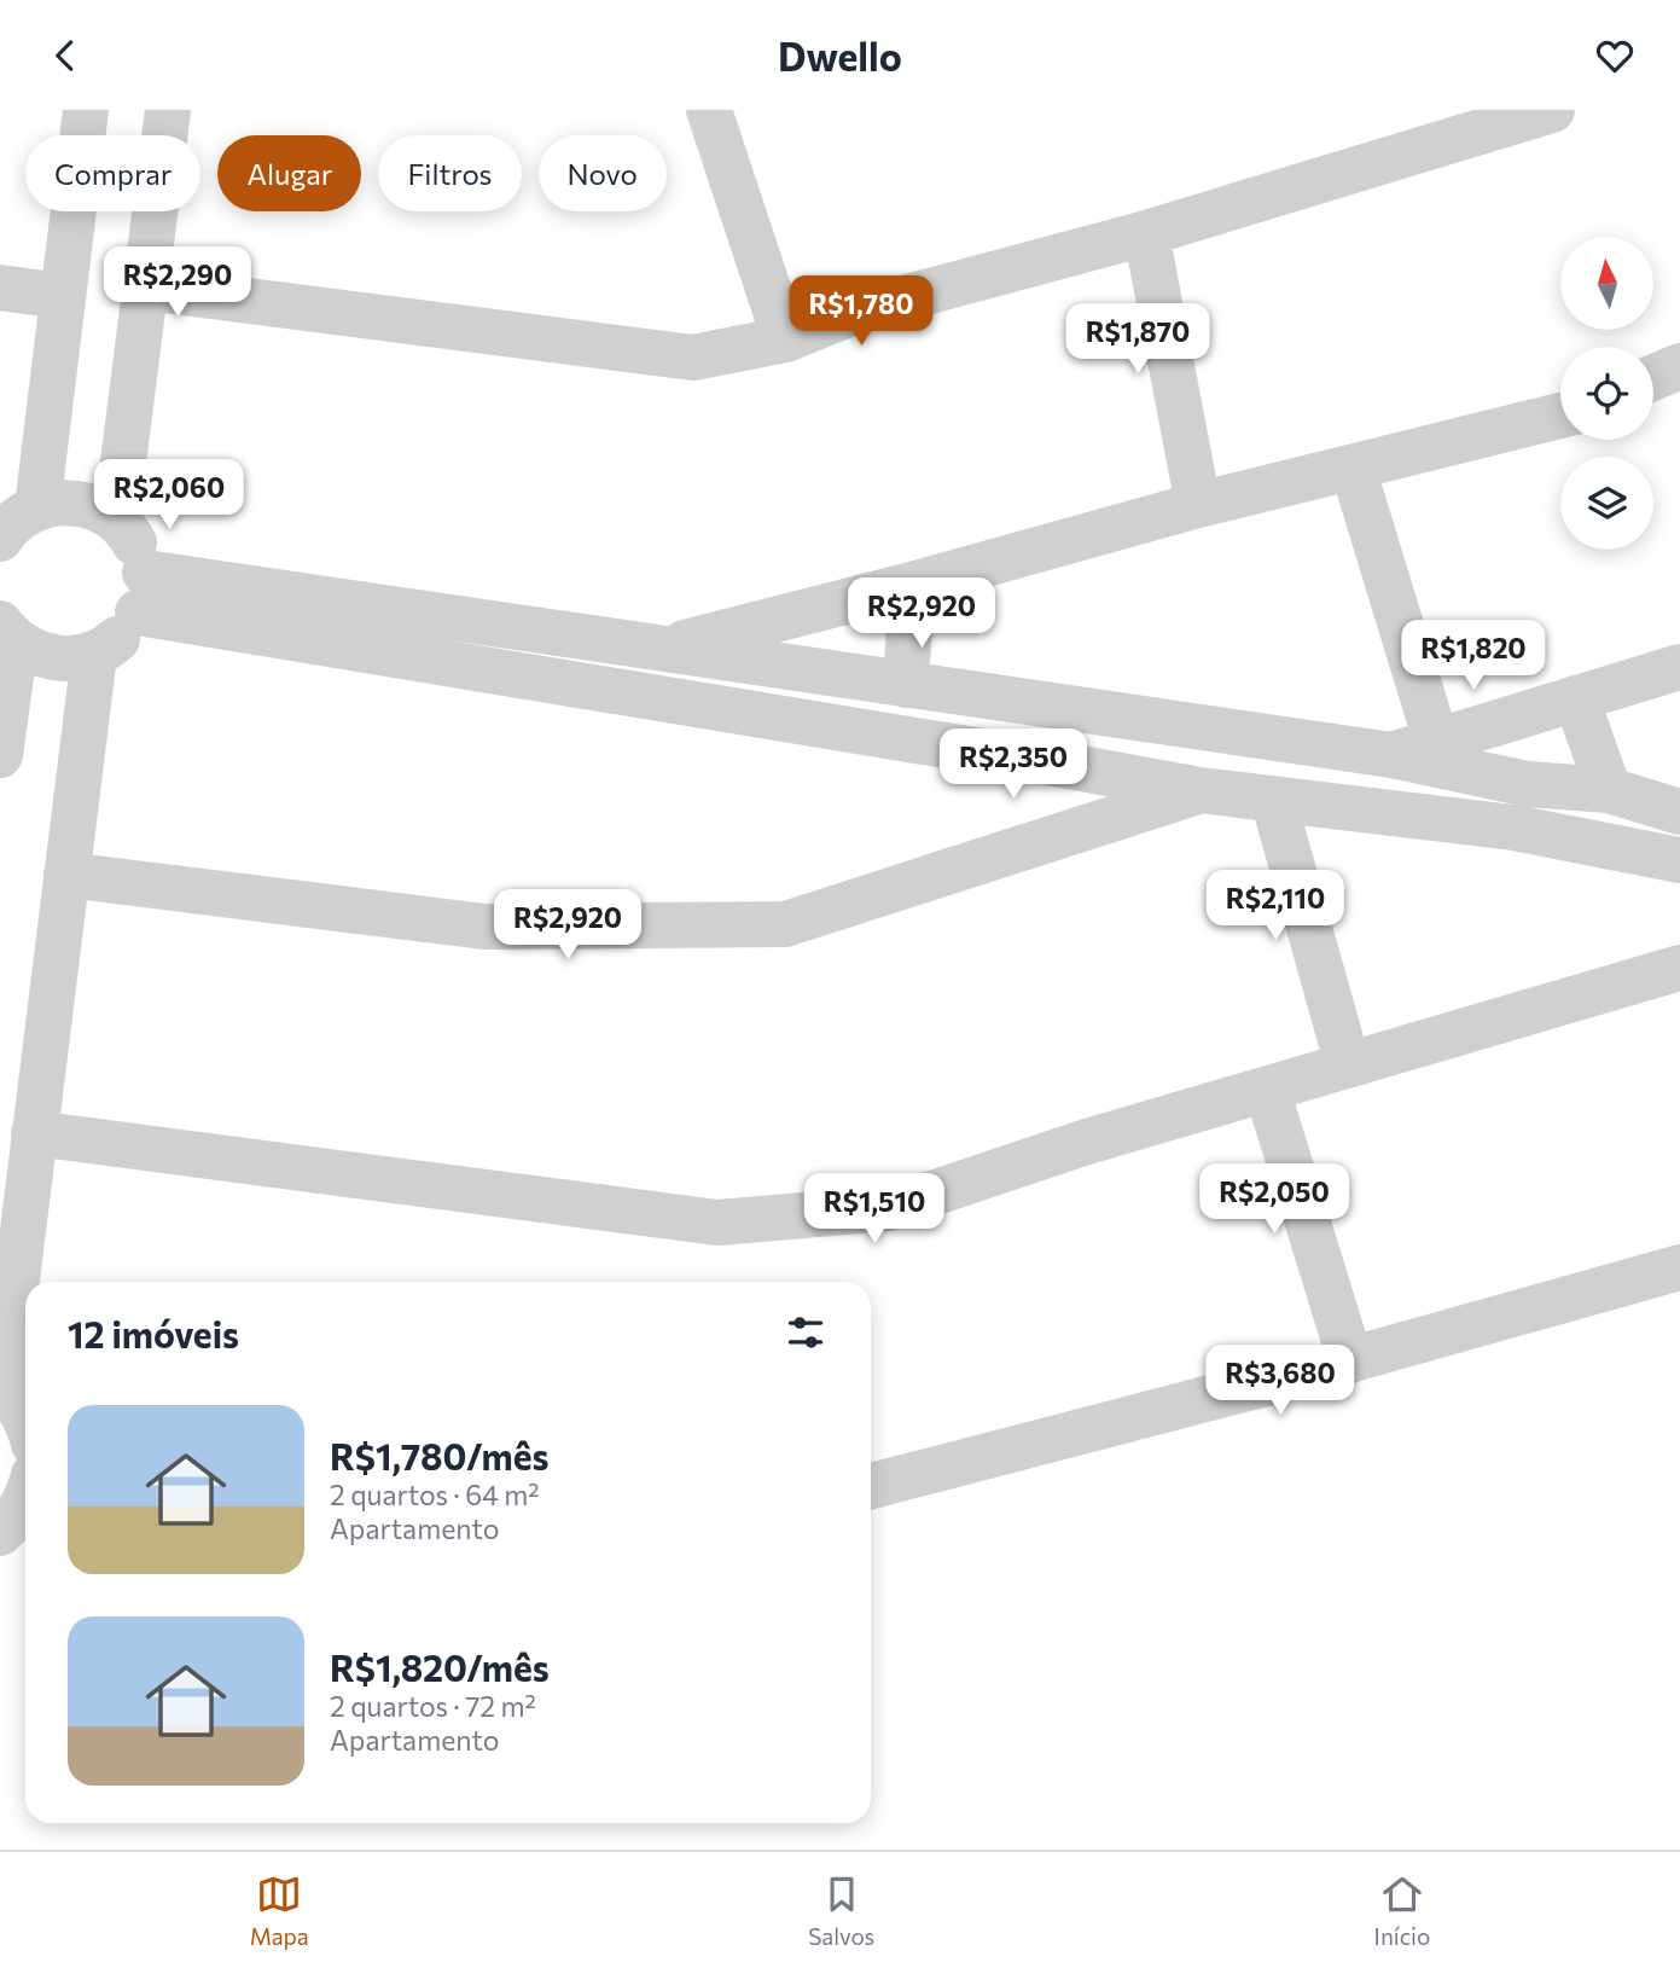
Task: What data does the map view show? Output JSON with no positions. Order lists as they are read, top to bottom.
{
  "north": "top",
  "page": {
    "header": "Dwello",
    "chip": [
      "Comprar",
      "Alugar",
      "Filtros",
      "Novo"
    ],
    "price": [
      "R$2,290",
      "R$1,780",
      "R$1,870",
      "R$2,060",
      "R$2,920",
      "R$1,820",
      "R$2,350",
      "R$2,110",
      "R$2,920",
      "R$2,050",
      "R$1,510",
      "R$3,680"
    ],
    "heading": "12 imóveis",
    "list": [
      {
        "name": "R$1,780/mês",
        "note": "2 quartos · 64 m² · Apartamento"
      },
      {
        "name": "R$1,820/mês",
        "note": "2 quartos · 72 m² · Apartamento"
      }
    ],
    "tabs": ["Mapa", "Salvos", "Início"]
  }
}
